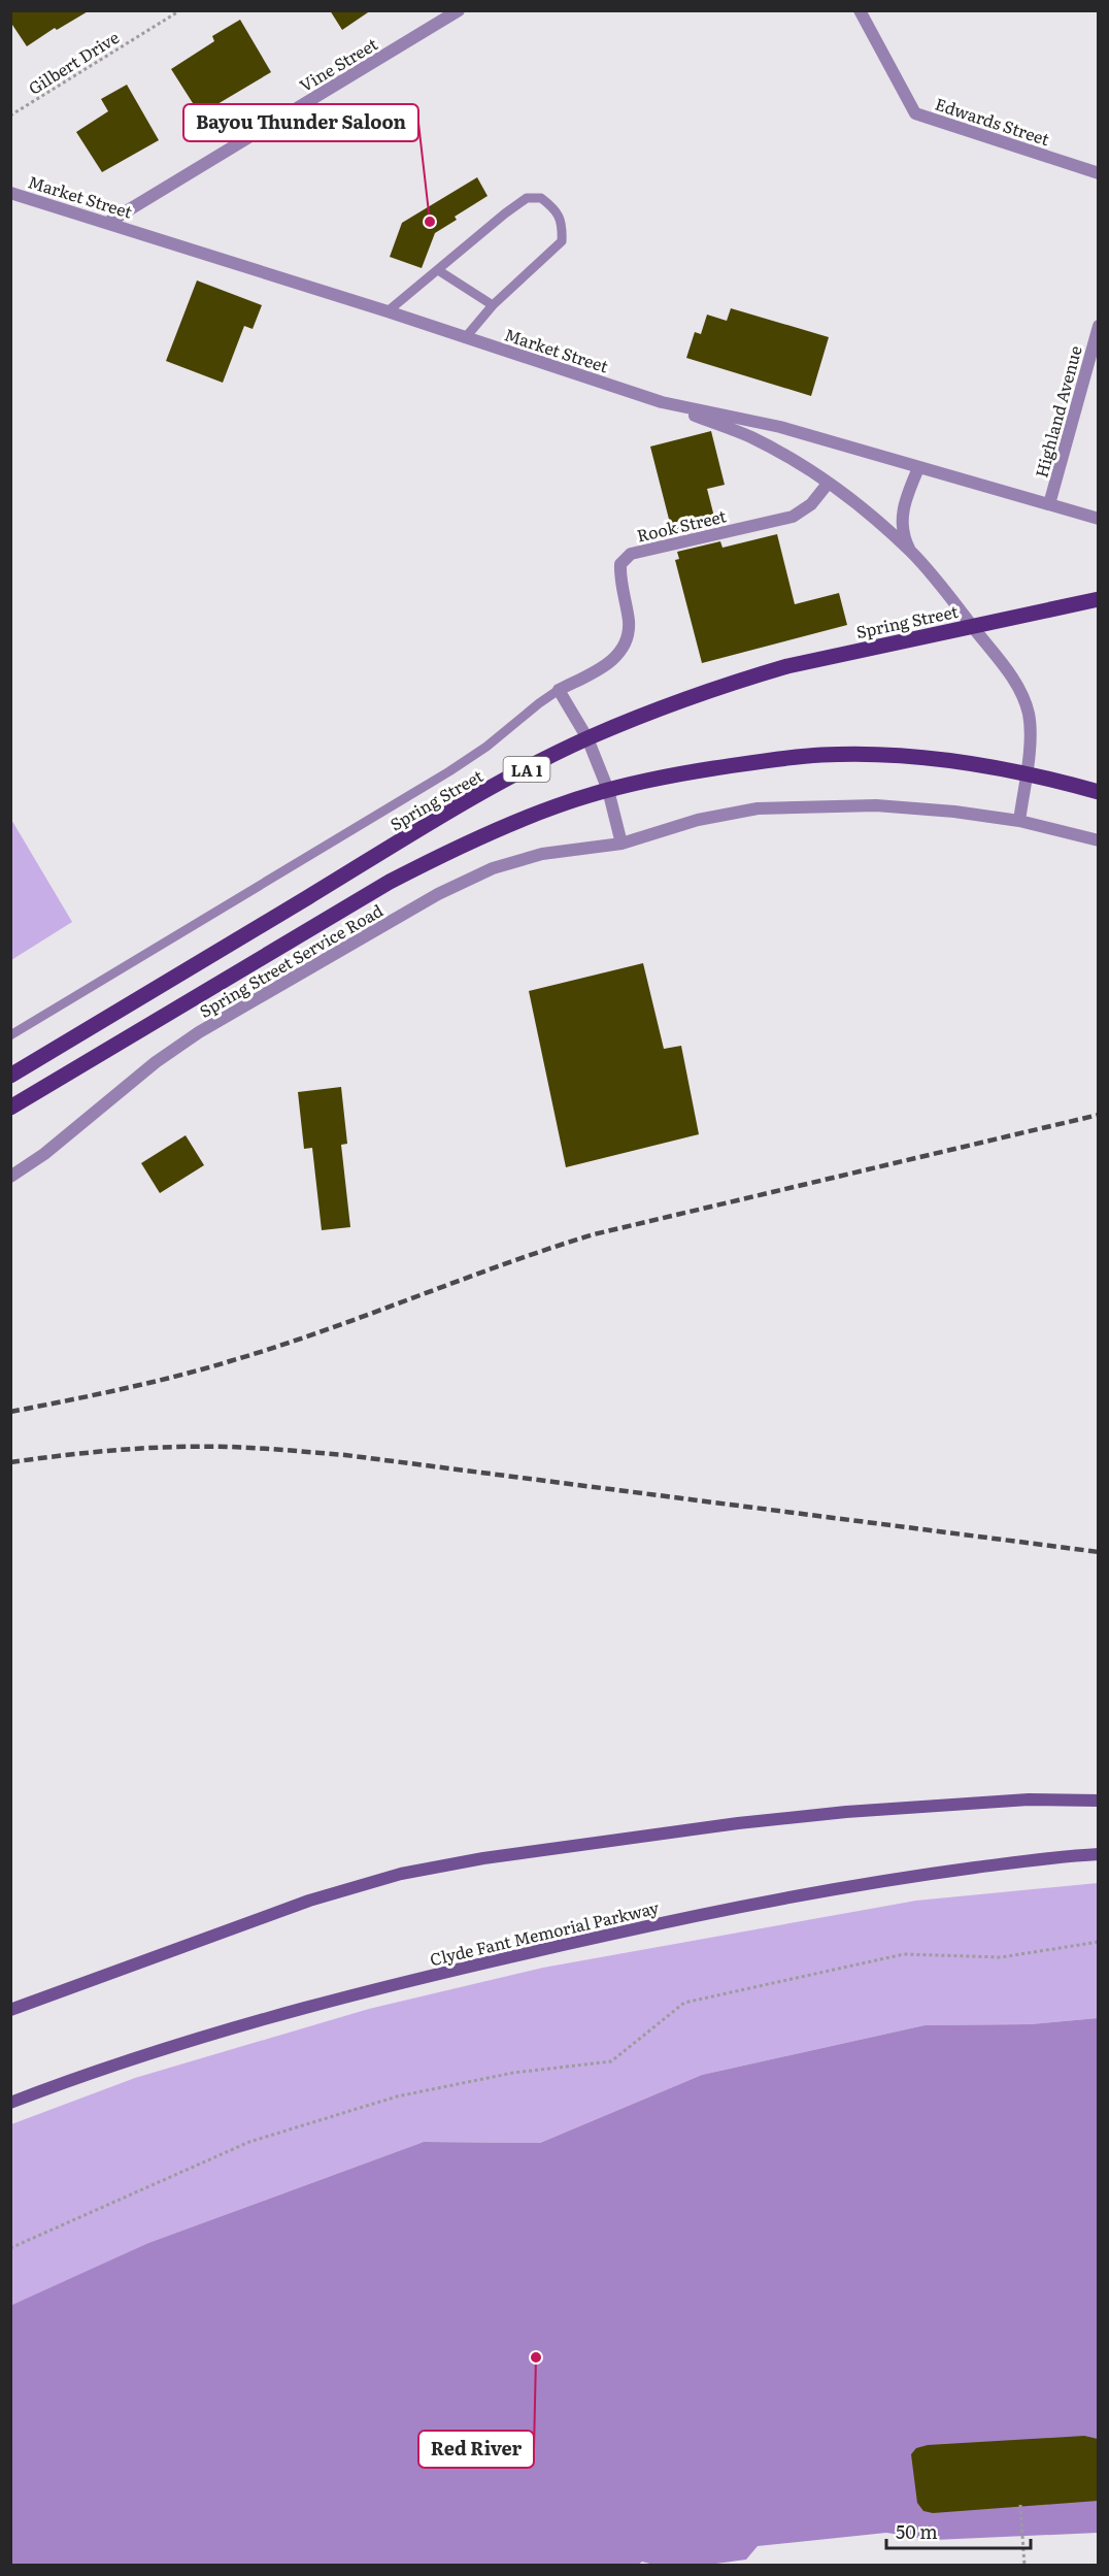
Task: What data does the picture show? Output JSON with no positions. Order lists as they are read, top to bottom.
{
  "streets": {
    "main road": ["Spring Street", "LA 1", "Clyde Fant Memorial Parkway"],
    "street": [
      "Vine Street",
      "Edwards Street",
      "Market Street",
      "Highland Avenue",
      "Rook Street",
      "Spring Street Service Road"
    ],
    "path": ["Gilbert Drive"]
  },
  "crossings": [
    ["Vine Street", "Market Street"],
    ["Market Street", "Highland Avenue"]
  ],
  "places": ["Bayou Thunder Saloon", "Red River"],
  "scale_bar": "50 m"
}
